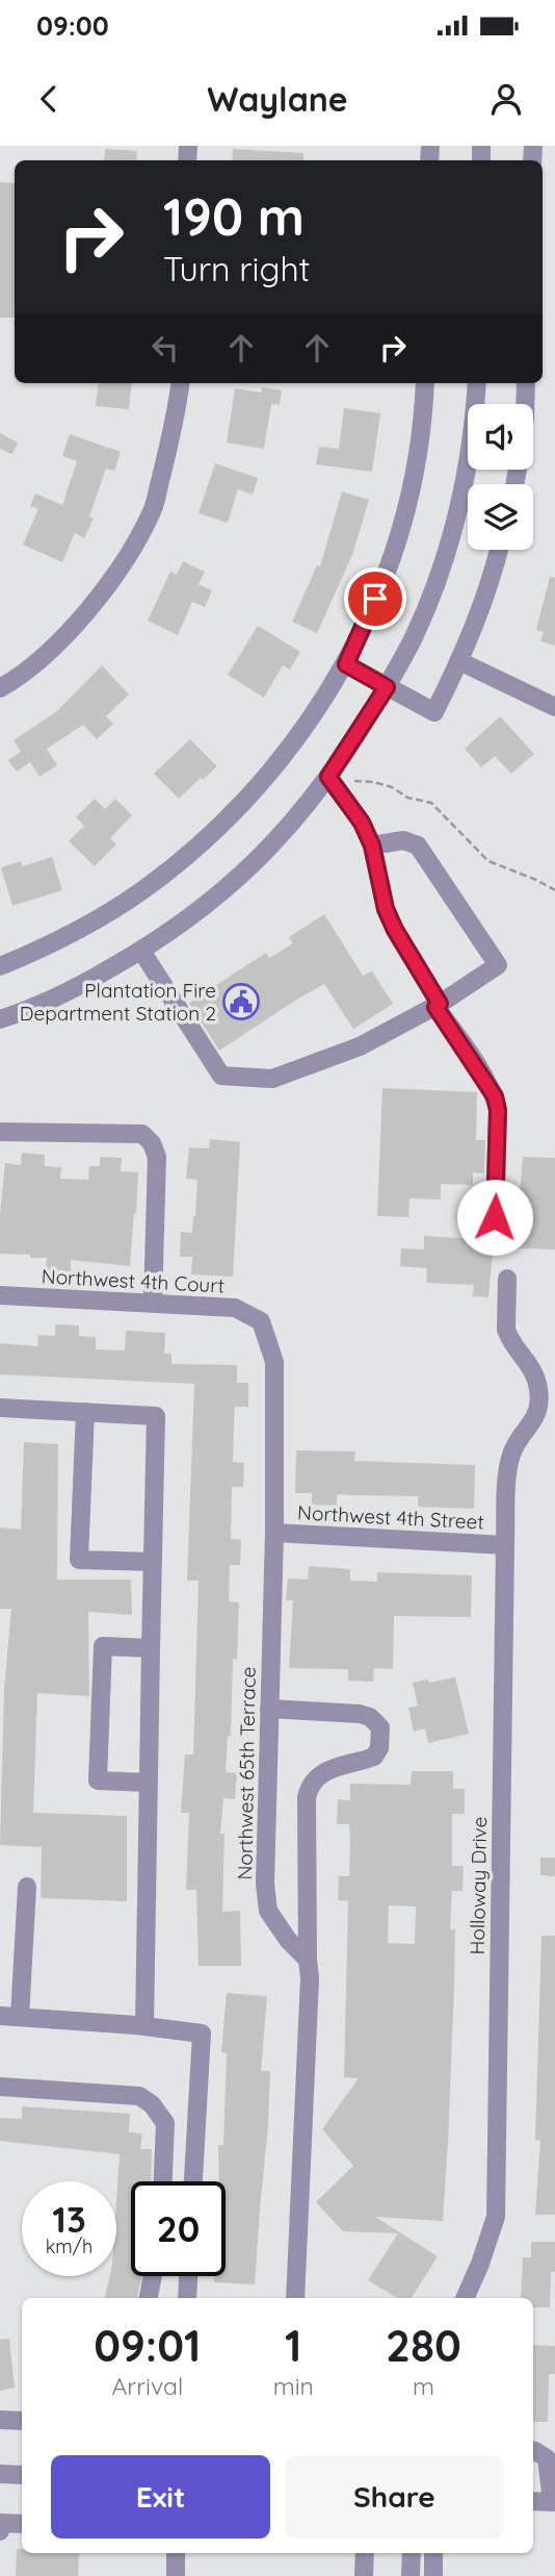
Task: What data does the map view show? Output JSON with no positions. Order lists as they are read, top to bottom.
{
  "streets": {
    "street": [
      "Northwest 4th Court",
      "Northwest 4th Street",
      "Northwest 65th Terrace",
      "Holloway Drive"
    ]
  },
  "crossings": [
    ["Northwest 4th Court", "Northwest 65th Terrace"],
    ["Northwest 4th Street", "Northwest 65th Terrace"],
    ["Northwest 4th Street", "Holloway Drive"]
  ],
  "places": {
    "public building": ["Plantation Fire Department Station 2"]
  },
  "page": {
    "status": "09:00",
    "header": "Waylane",
    "turn": ["190 m", "Turn right"],
    "speed": "13 km/h",
    "limit": "20",
    "eta": [
      "09:01",
      "Arrival",
      "1",
      "min",
      "280",
      "m"
    ],
    "buttons": ["Exit", "Share"]
  }
}
